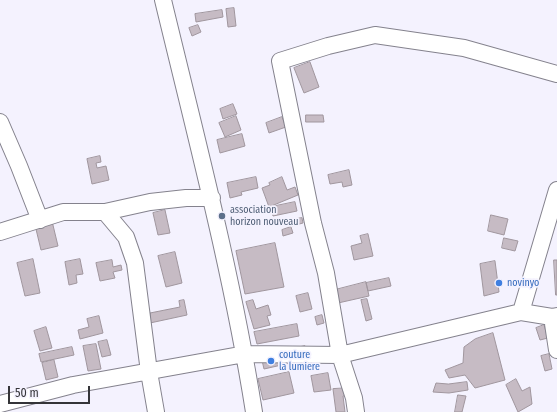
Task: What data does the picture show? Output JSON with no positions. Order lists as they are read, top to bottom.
{
  "places": ["association horizon nouveau", "novinyo", "couture la lumiere"],
  "scale_bar": "50 m"
}
